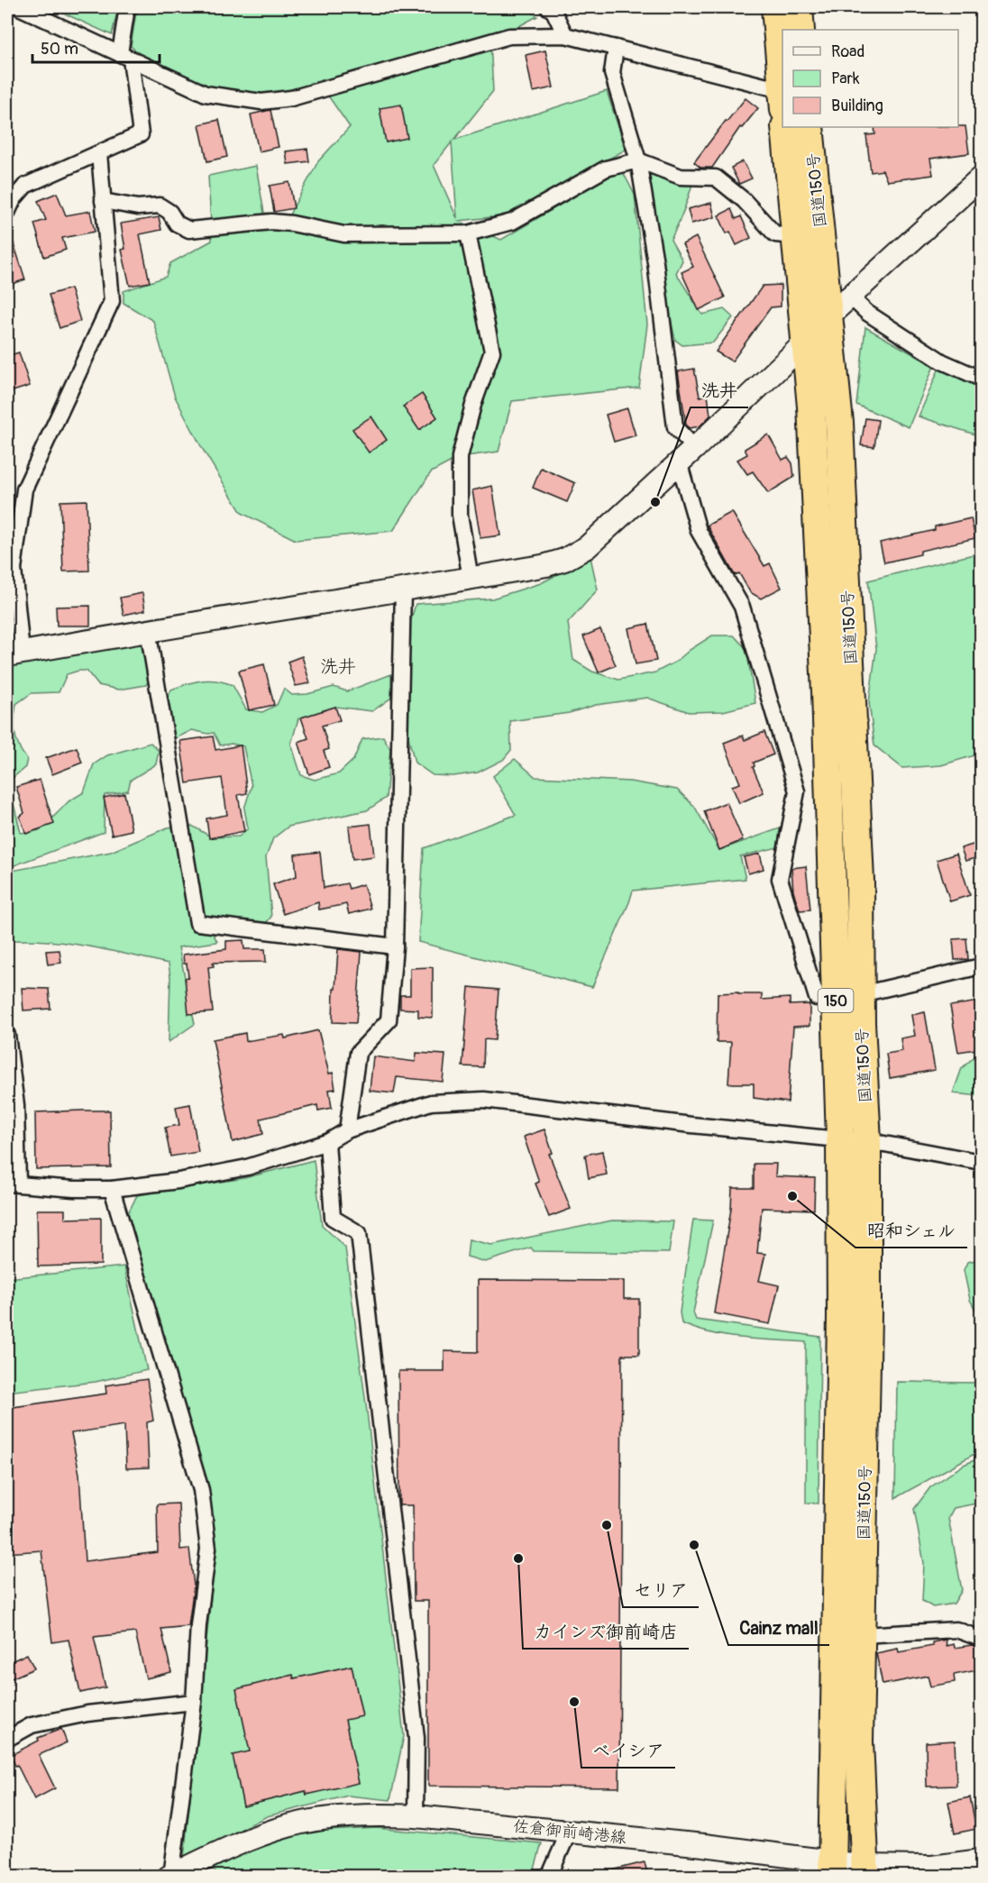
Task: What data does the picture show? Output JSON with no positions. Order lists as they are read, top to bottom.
{
  "streets": {
    "highway": ["国道150号", "150"],
    "street": ["佐倉御前崎港線"]
  },
  "crossings": [
    ["国道150号", "佐倉御前崎港線"]
  ],
  "districts": ["洗井"],
  "places": [
    "洗井",
    "昭和シェル",
    "セリア",
    "Cainz mall",
    "カインズ御前崎店",
    "ベイシア"
  ],
  "legend": ["Road", "Park", "Building"],
  "scale_bar": "50 m"
}
